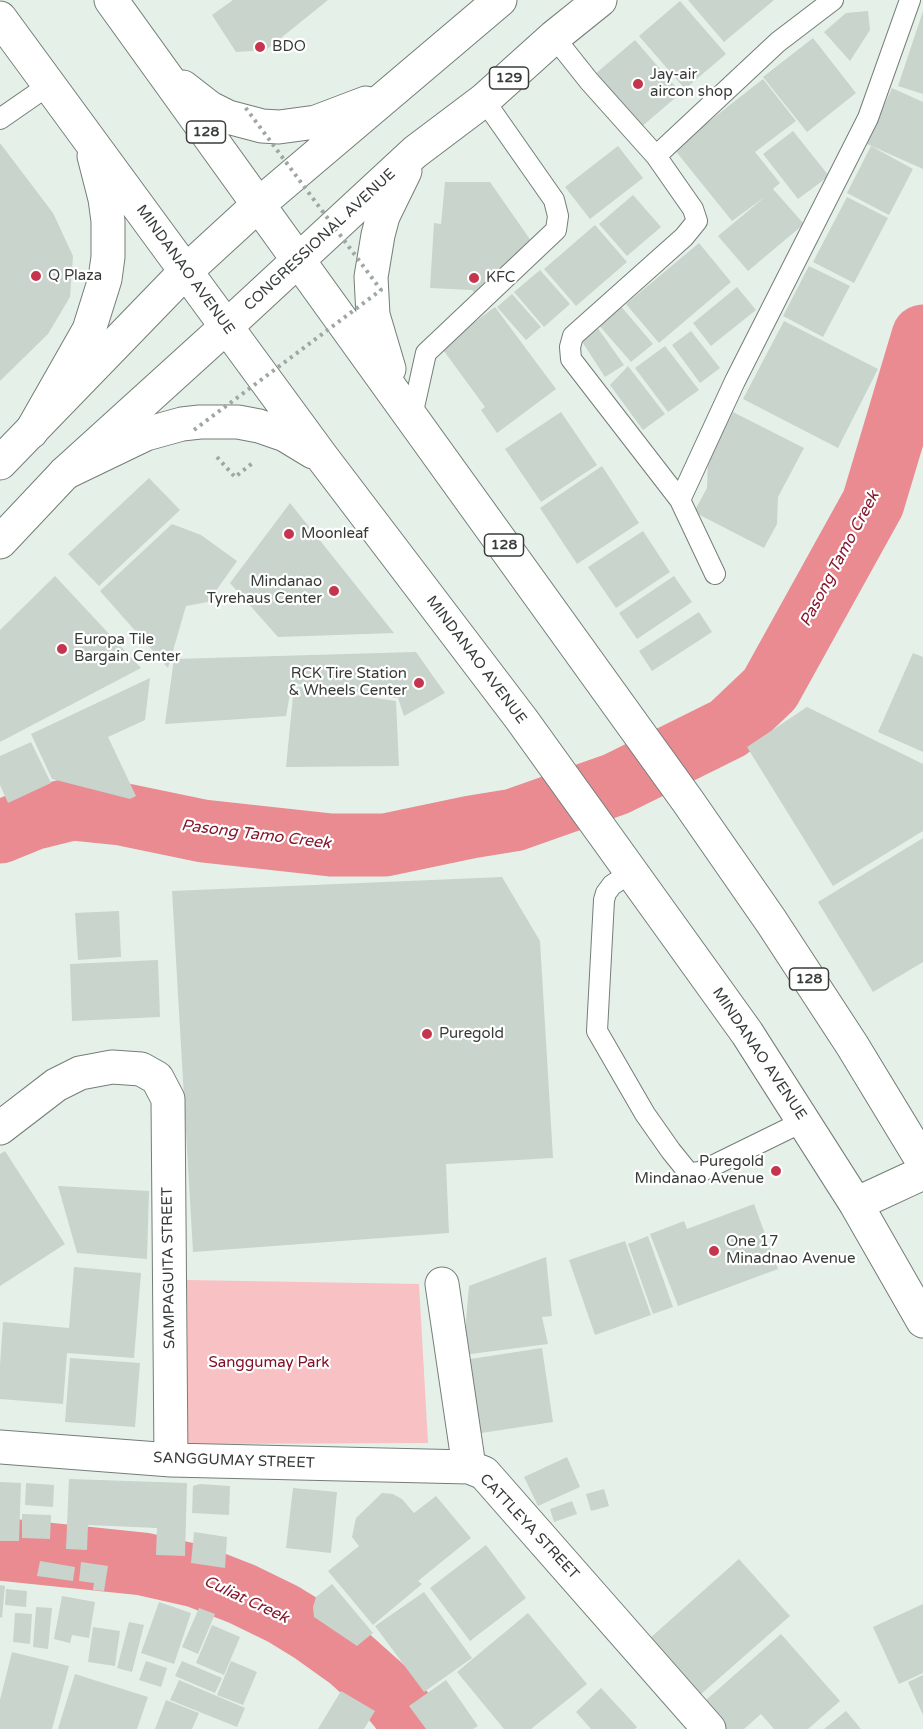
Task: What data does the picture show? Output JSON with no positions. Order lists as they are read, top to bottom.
{
  "streets": {
    "main road": [
      "129",
      "128",
      "CONGRESSIONAL AVENUE",
      "MINDANAO AVENUE",
      "SAMPAGUITA STREET",
      "SANGGUMAY STREET",
      "CATTLEYA STREET"
    ]
  },
  "crossings": [
    ["128", "CONGRESSIONAL AVENUE"],
    ["CONGRESSIONAL AVENUE", "MINDANAO AVENUE"],
    ["SAMPAGUITA STREET", "SANGGUMAY STREET"],
    ["SANGGUMAY STREET", "CATTLEYA STREET"]
  ],
  "water": ["Pasong Tamo Creek", "Culiat Creek"],
  "parks": ["Sanggumay Park"],
  "places": [
    "BDO",
    "Jay-air aircon shop",
    "Q Plaza",
    "KFC",
    "Moonleaf",
    "Mindanao Tyrehaus Center",
    "Europa Tile Bargain Center",
    "RCK Tire Station & Wheels Center",
    "Puregold",
    "Puregold Mindanao Avenue",
    "One 17 Minadnao Avenue"
  ]
}
